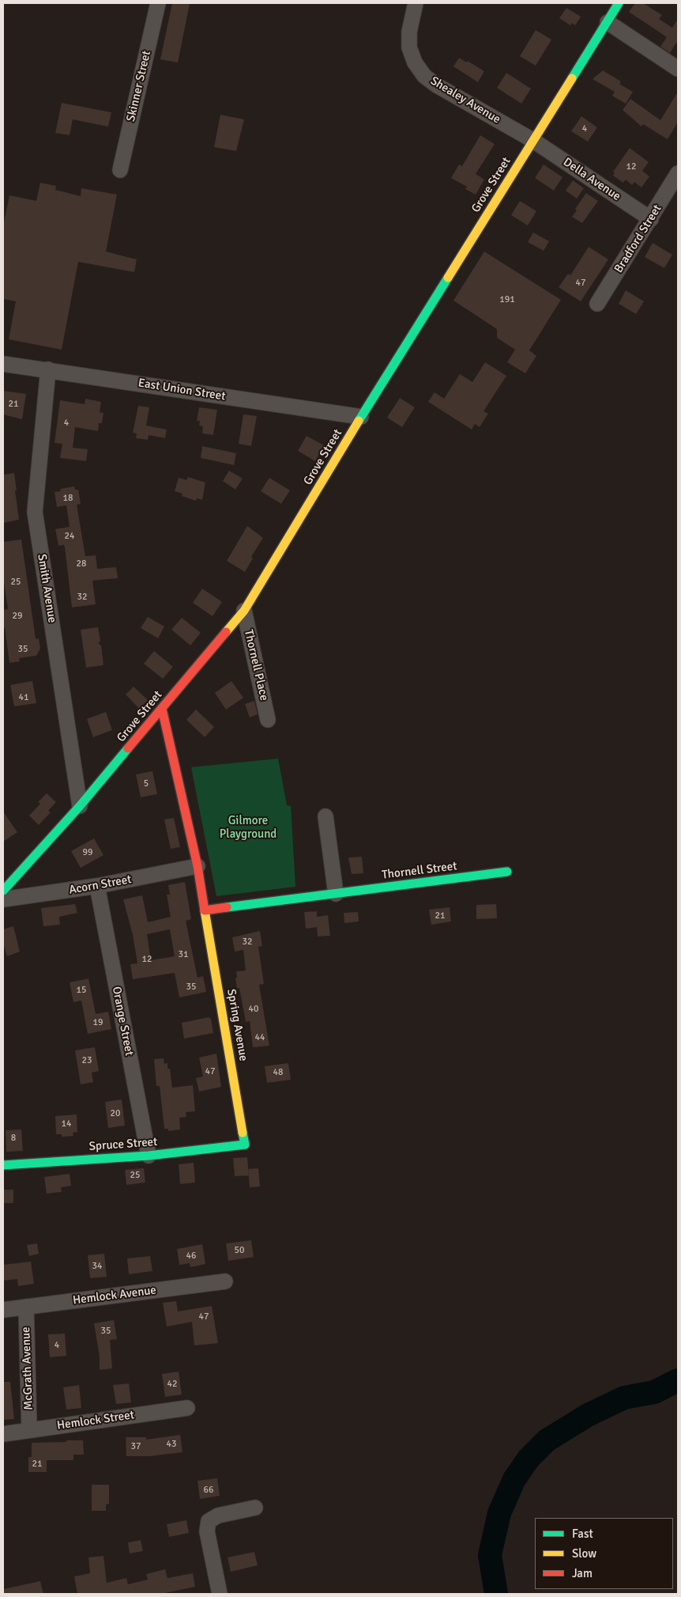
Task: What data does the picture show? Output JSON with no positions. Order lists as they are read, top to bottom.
{
  "streets": {
    "main road": [
      "Grove Street",
      "Thornell Street",
      "Spring Avenue",
      "Spruce Street"
    ],
    "street": [
      "Skinner Street",
      "Shealey Avenue",
      "Della Avenue",
      "Bradford Street",
      "East Union Street",
      "Smith Avenue",
      "Thornell Place",
      "Acorn Street",
      "Orange Street",
      "Hemlock Avenue",
      "McGrath Avenue",
      "Hemlock Street"
    ]
  },
  "crossings": [
    ["Shealey Avenue", "Della Avenue"],
    ["Shealey Avenue", "Grove Street"],
    ["Della Avenue", "Grove Street"],
    ["Della Avenue", "Bradford Street"],
    ["Grove Street", "East Union Street"],
    ["Grove Street", "Smith Avenue"],
    ["Grove Street", "Thornell Place"],
    ["Grove Street", "Spring Avenue"],
    ["East Union Street", "Smith Avenue"],
    ["Acorn Street", "Orange Street"],
    ["Acorn Street", "Spring Avenue"],
    ["Orange Street", "Spruce Street"],
    ["Spring Avenue", "Spruce Street"],
    ["Hemlock Avenue", "McGrath Avenue"],
    ["McGrath Avenue", "Hemlock Street"]
  ],
  "parks": ["Gilmore Playground"],
  "house_numbers": [
    "4",
    "12",
    "47",
    "191",
    "21",
    "4",
    "18",
    "24",
    "28",
    "25",
    "32",
    "29",
    "35",
    "41",
    "5",
    "99",
    "21",
    "32",
    "31",
    "12",
    "35",
    "15",
    "40",
    "19",
    "44",
    "23",
    "47",
    "48",
    "20",
    "14",
    "8",
    "25",
    "50",
    "46",
    "34",
    "47",
    "35",
    "4",
    "42",
    "43",
    "37",
    "21",
    "66"
  ],
  "legend": ["Fast", "Slow", "Jam"]
}
